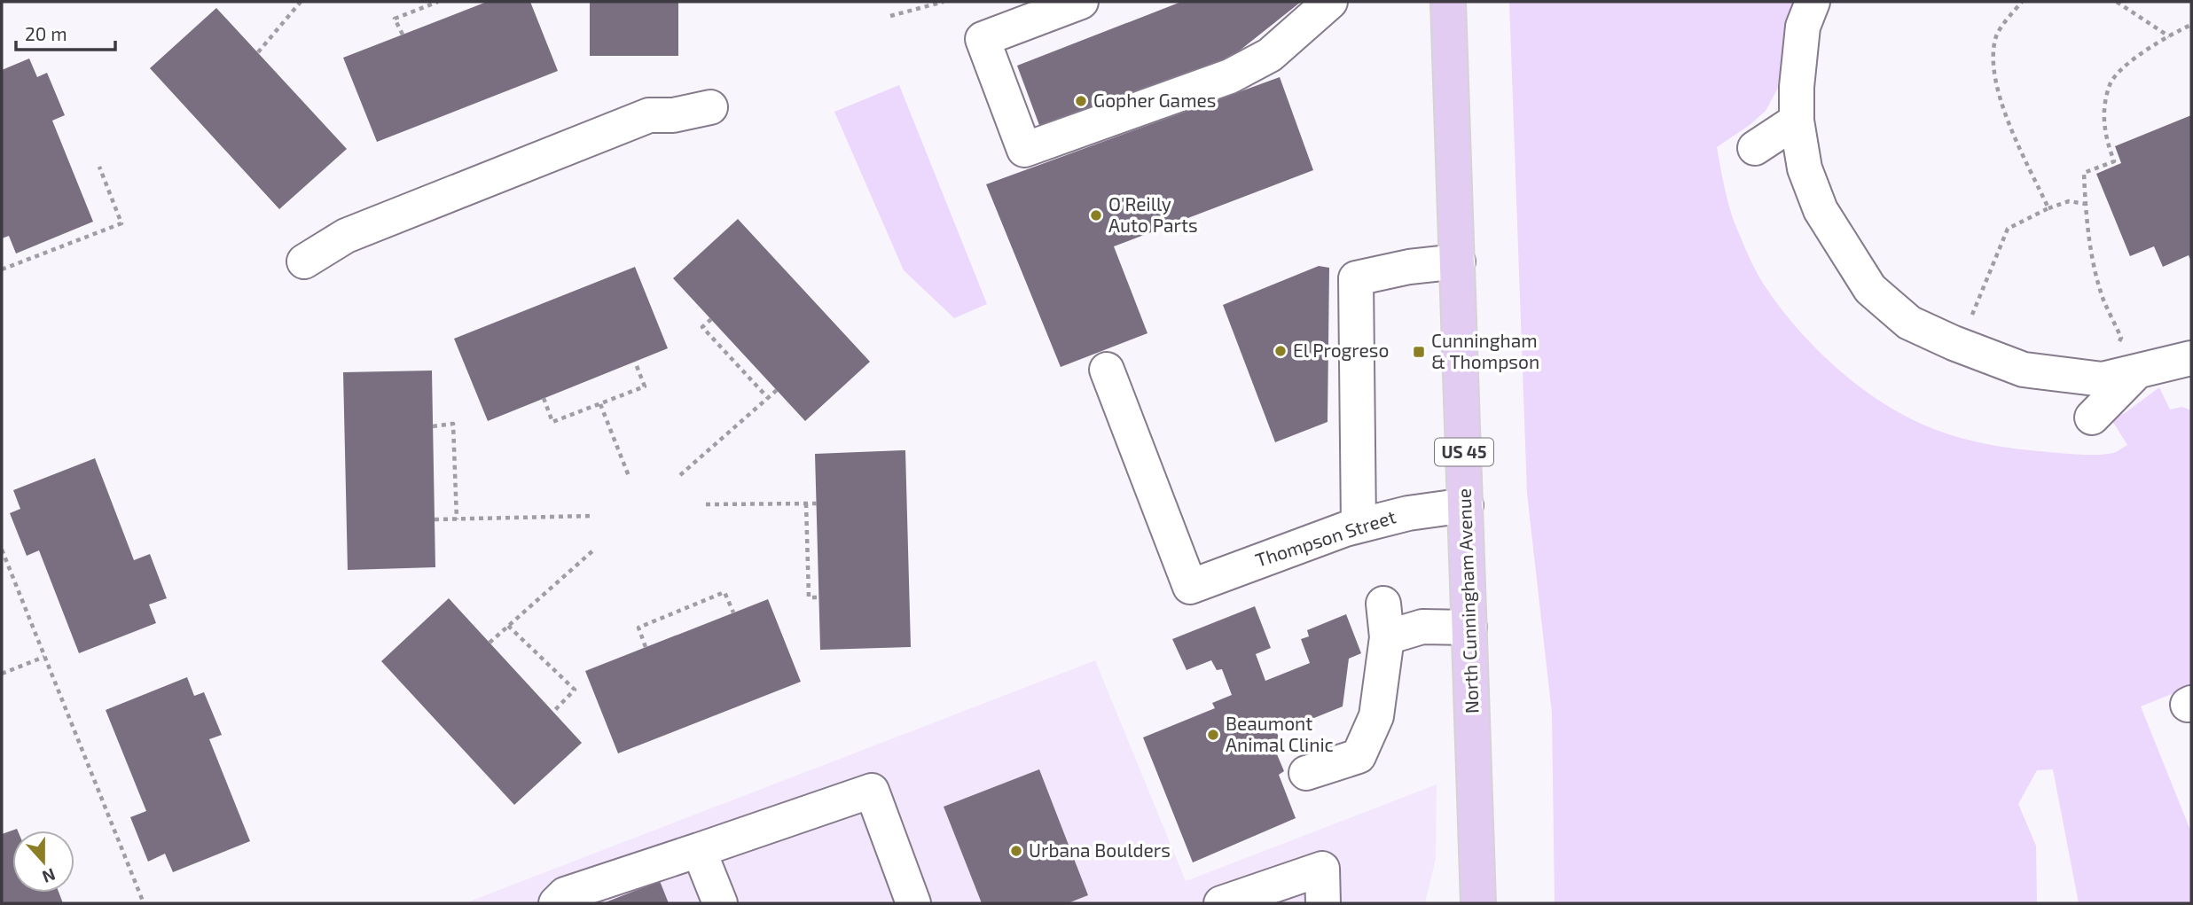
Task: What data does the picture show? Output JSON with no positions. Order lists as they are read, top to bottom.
{
  "streets": {
    "main road": ["US 45", "North Cunningham Avenue"],
    "street": ["Thompson Street"]
  },
  "crossings": [
    ["Thompson Street", "North Cunningham Avenue"]
  ],
  "places": {
    "other": [
      "Gopher Games",
      "O'Reilly Auto Parts",
      "El Progreso",
      "Beaumont Animal Clinic",
      "Urbana Boulders"
    ],
    "transit": ["Cunningham & Thompson"]
  },
  "scale_bar": "20 m",
  "north": "bottom"
}
